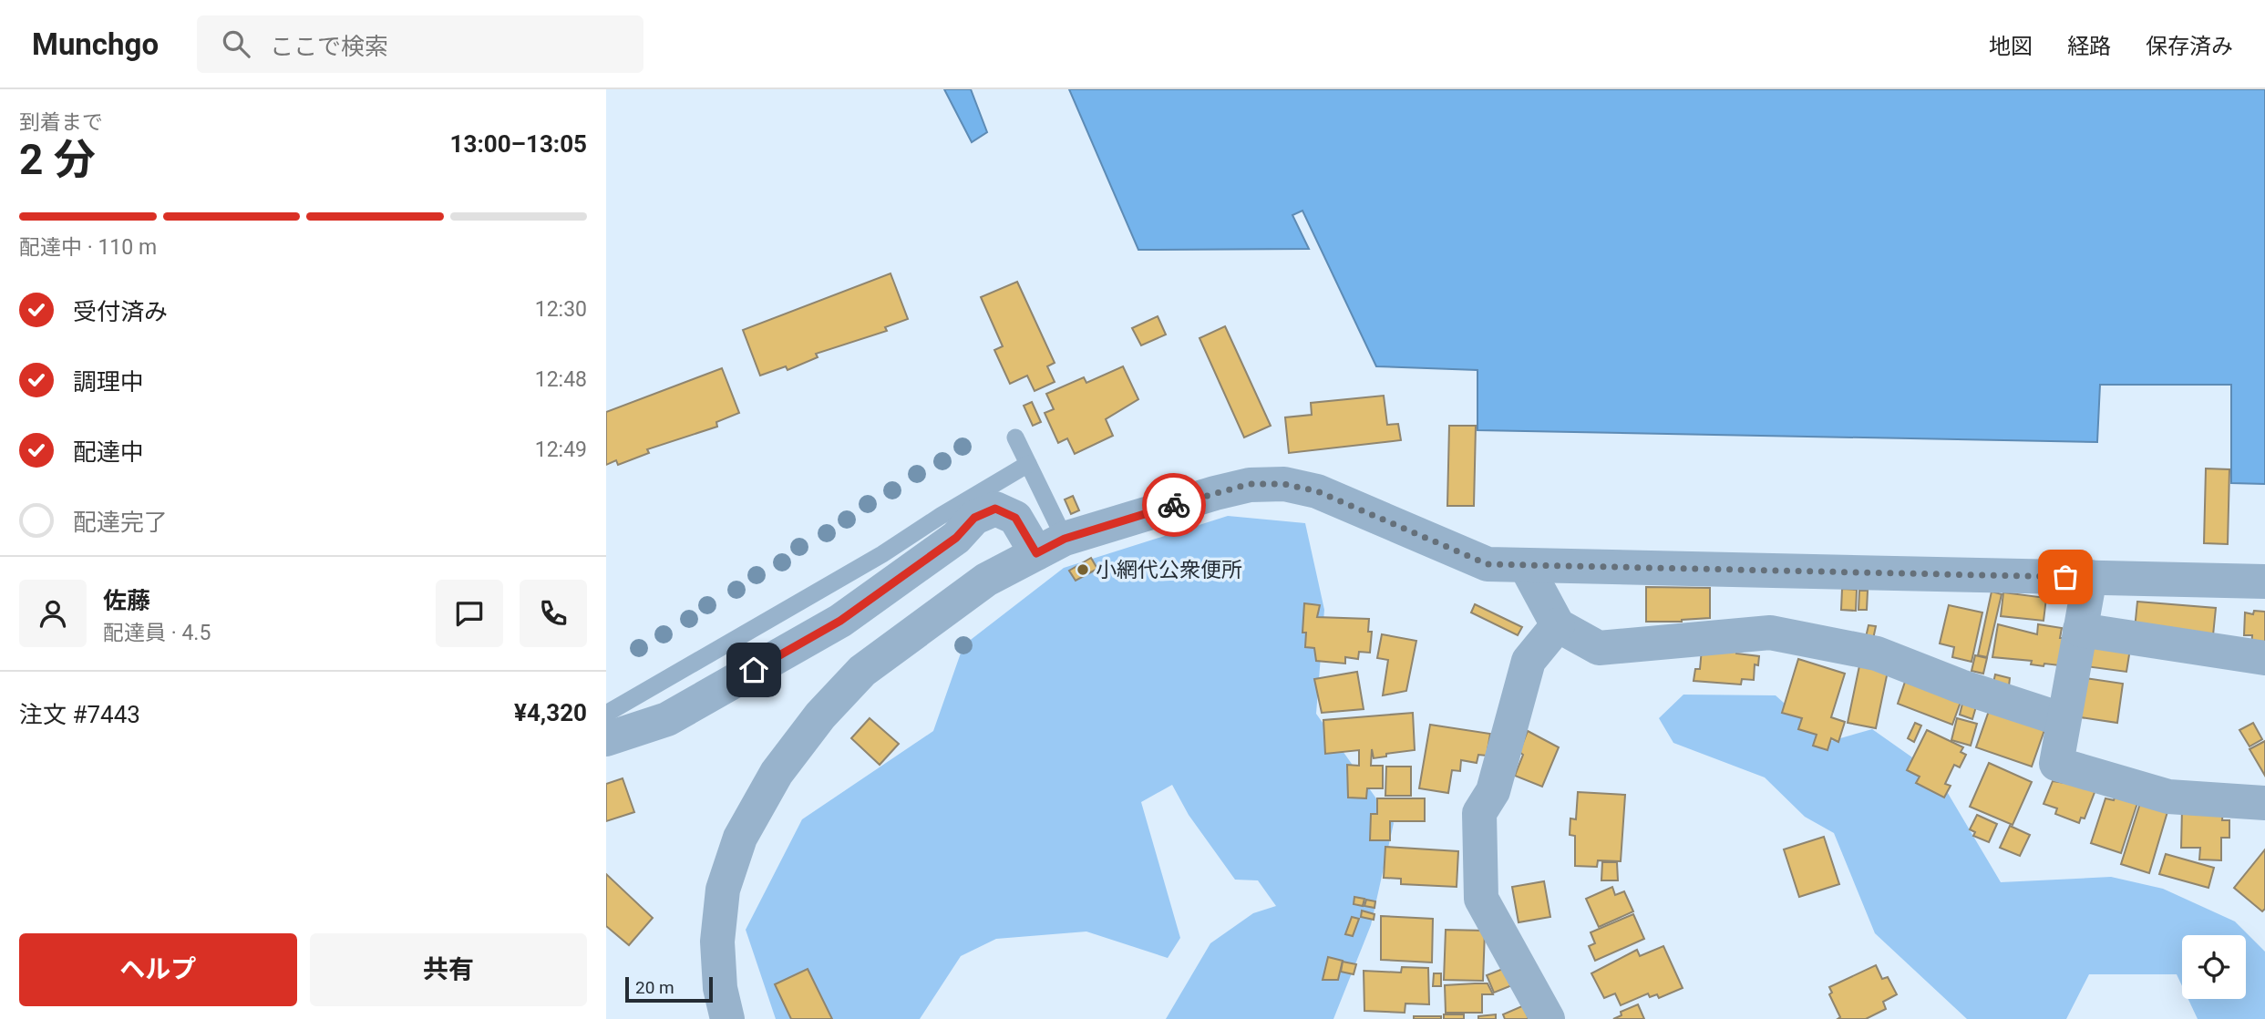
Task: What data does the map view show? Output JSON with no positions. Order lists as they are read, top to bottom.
{
  "places": ["小網代公衆便所"],
  "scale_bar": "20 m",
  "page": {
    "header": "Munchgo",
    "search": "ここで検索",
    "nav": ["地図", "経路", "保存済み"],
    "heading": ["2 分", "到着まで", "13:00–13:05"],
    "panel": [
      "佐藤",
      "配達員 · 4.5",
      "注文 #7443",
      "¥4,320"
    ],
    "bar": "配達中 · 110 m",
    "list": [
      ["受付済み", "12:30"],
      ["調理中", "12:48"],
      ["配達中", "12:49"],
      "配達完了"
    ],
    "buttons": ["ヘルプ", "共有"],
    "scale": "20 m"
  }
}
